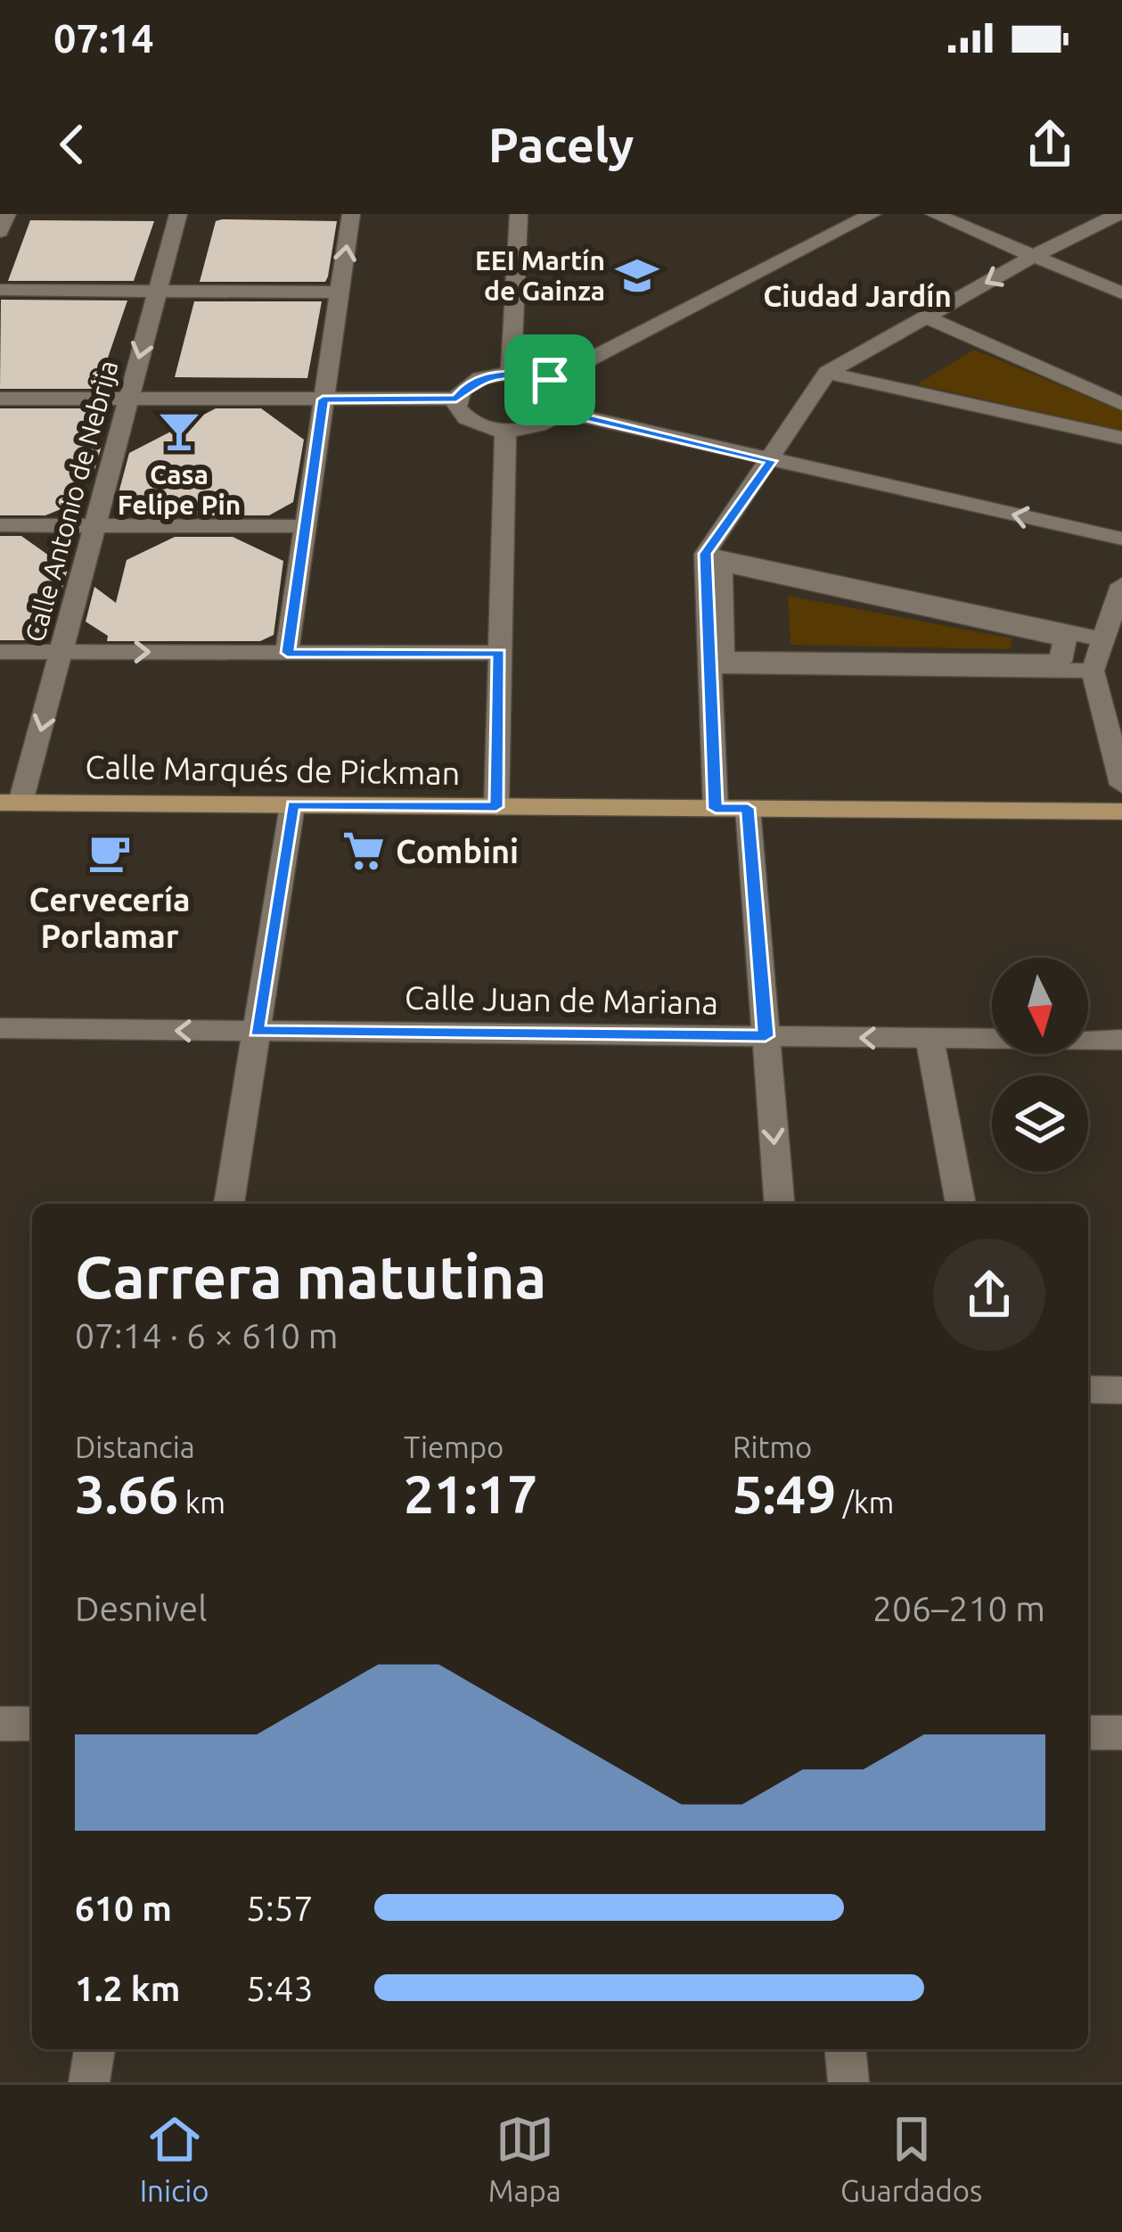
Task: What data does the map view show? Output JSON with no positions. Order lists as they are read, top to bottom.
{
  "streets": {
    "main road": ["Calle Marqués de Pickman"],
    "street": ["Calle Antonio de Nebrija", "Calle Juan de Mariana"]
  },
  "crossings": [
    ["Calle Antonio de Nebrija", "Calle Marqués de Pickman"]
  ],
  "one_way": ["Calle Juan de Mariana"],
  "districts": ["Ciudad Jardín"],
  "places": {
    "school or university": ["EEI Martín de Gainza"],
    "bar": ["Casa Felipe Pin"],
    "supermarket": ["Combini"],
    "cafe": ["Cervecería Porlamar"]
  },
  "north": "bottom",
  "page": {
    "status": "07:14",
    "header": "Pacely",
    "heading": ["Carrera matutina", "07:14 · 6 × 610 m"],
    "stats": [
      ["Distancia", "3.66 km"],
      ["Tiempo", "21:17"],
      ["Ritmo", "5:49 /km"]
    ],
    "chart": ["Desnivel", "206–210 m"],
    "list": [
      {
        "name": "610 m",
        "note": "5:57"
      },
      {
        "name": "1.2 km",
        "note": "5:43"
      }
    ],
    "tabs": ["Inicio", "Mapa", "Guardados"]
  }
}
